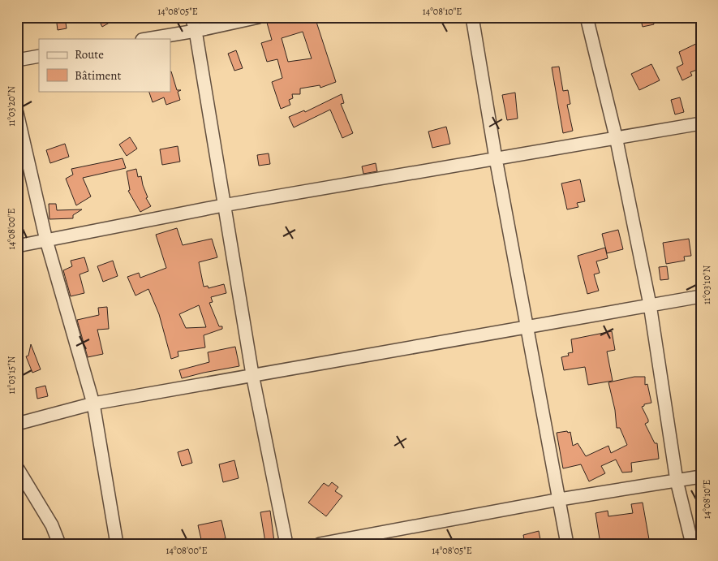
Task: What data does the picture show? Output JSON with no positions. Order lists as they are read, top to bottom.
{
  "legend": ["Route", "Bâtiment"],
  "coordinates": [
    "14°08'05\"E",
    "14°08'10\"E",
    "11°03'20\"N",
    "14°08'00\"E",
    "11°03'10\"N",
    "11°03'15\"N"
  ]
}
